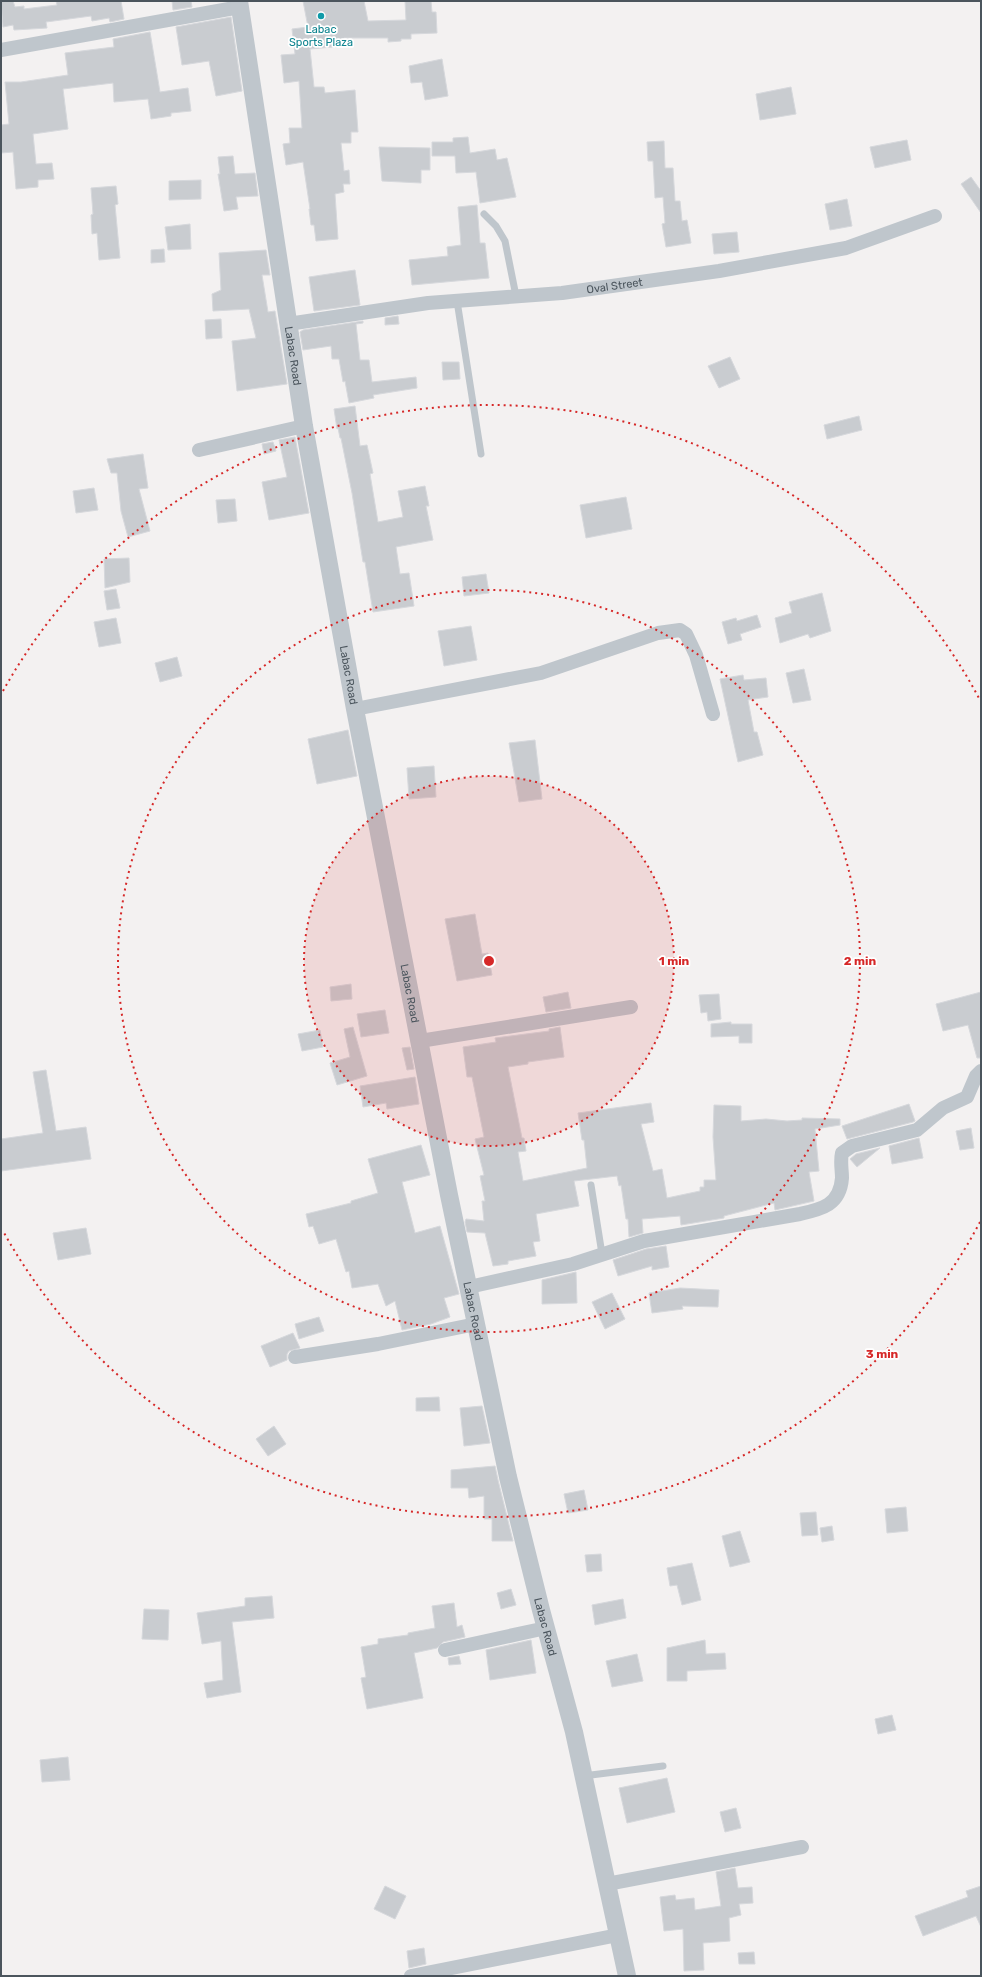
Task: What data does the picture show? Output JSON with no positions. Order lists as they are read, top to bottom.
{
  "streets": {
    "street": ["Oval Street", "Labac Road"]
  },
  "crossings": [
    ["Oval Street", "Labac Road"]
  ],
  "places": ["Labac Sports Plaza"],
  "rings": ["1 min", "2 min", "3 min"]
}
